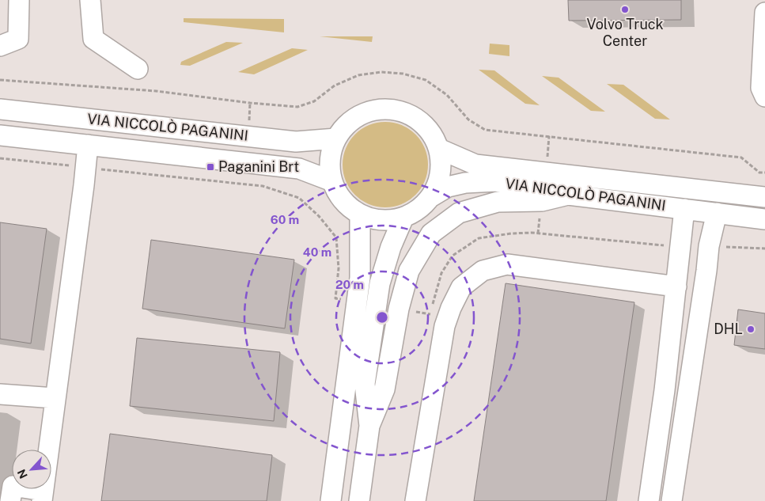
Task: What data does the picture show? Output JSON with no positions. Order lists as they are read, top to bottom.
{
  "streets": {
    "street": ["VIA NICCOLÒ PAGANINI"]
  },
  "places": {
    "other": ["Volvo Truck Center", "DHL"],
    "transit": ["Paganini Brt"]
  },
  "north": "bottom left",
  "rings": ["60 m", "40 m", "20 m"]
}
